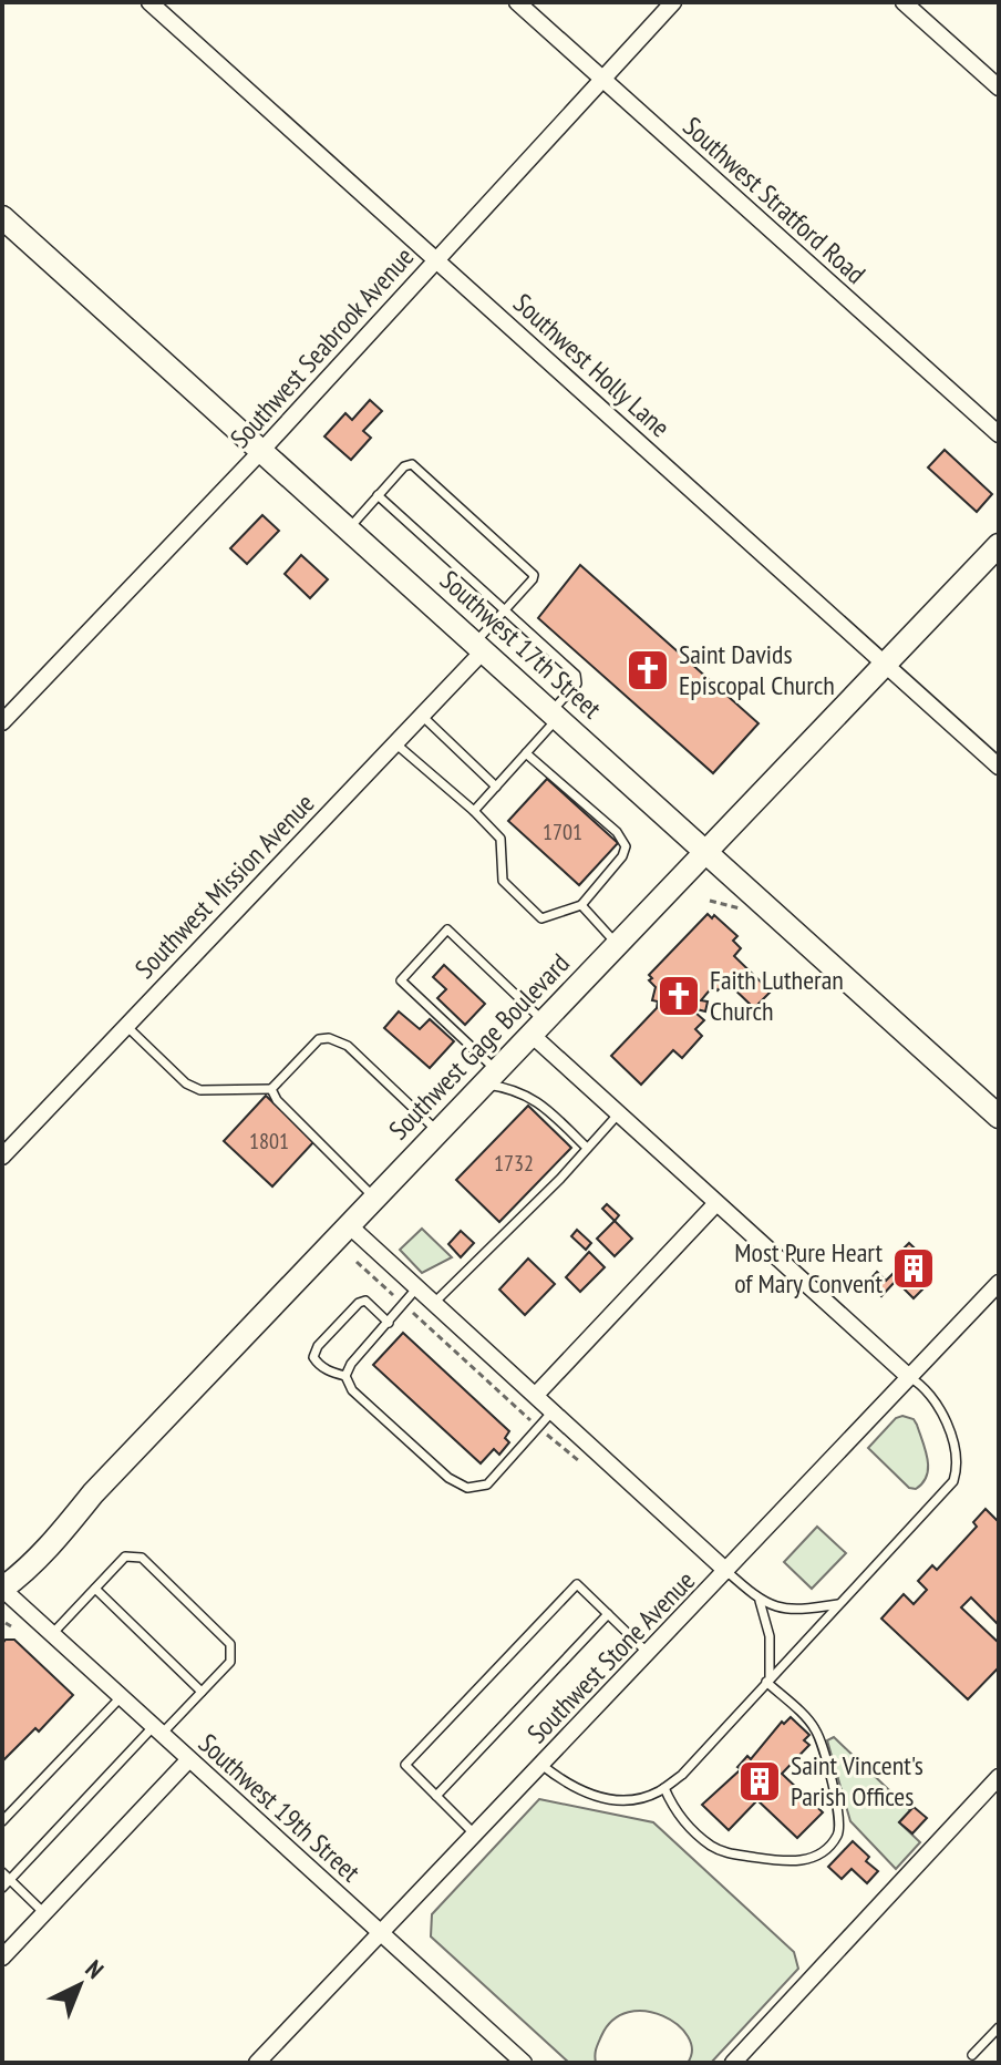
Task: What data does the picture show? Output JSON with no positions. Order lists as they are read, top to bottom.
{
  "streets": {
    "main road": ["Southwest 17th Street", "Southwest Gage Boulevard"],
    "street": [
      "Southwest Stratford Road",
      "Southwest Seabrook Avenue",
      "Southwest Holly Lane",
      "Southwest Mission Avenue",
      "Southwest Stone Avenue",
      "Southwest 19th Street"
    ]
  },
  "crossings": [
    ["Southwest Stratford Road", "Southwest Seabrook Avenue"],
    ["Southwest Seabrook Avenue", "Southwest Holly Lane"],
    ["Southwest Seabrook Avenue", "Southwest 17th Street"],
    ["Southwest Holly Lane", "Southwest Gage Boulevard"],
    ["Southwest 17th Street", "Southwest Mission Avenue"],
    ["Southwest 17th Street", "Southwest Gage Boulevard"],
    ["Southwest Gage Boulevard", "Southwest 19th Street"],
    ["Southwest Stone Avenue", "Southwest 19th Street"]
  ],
  "places": {
    "church": ["Saint Davids Episcopal Church", "Faith Lutheran Church"],
    "building": ["Most Pure Heart of Mary Convent", "Saint Vincent's Parish Offices"]
  },
  "house_numbers": ["1701", "1801", "1732"],
  "north": "top right"
}
